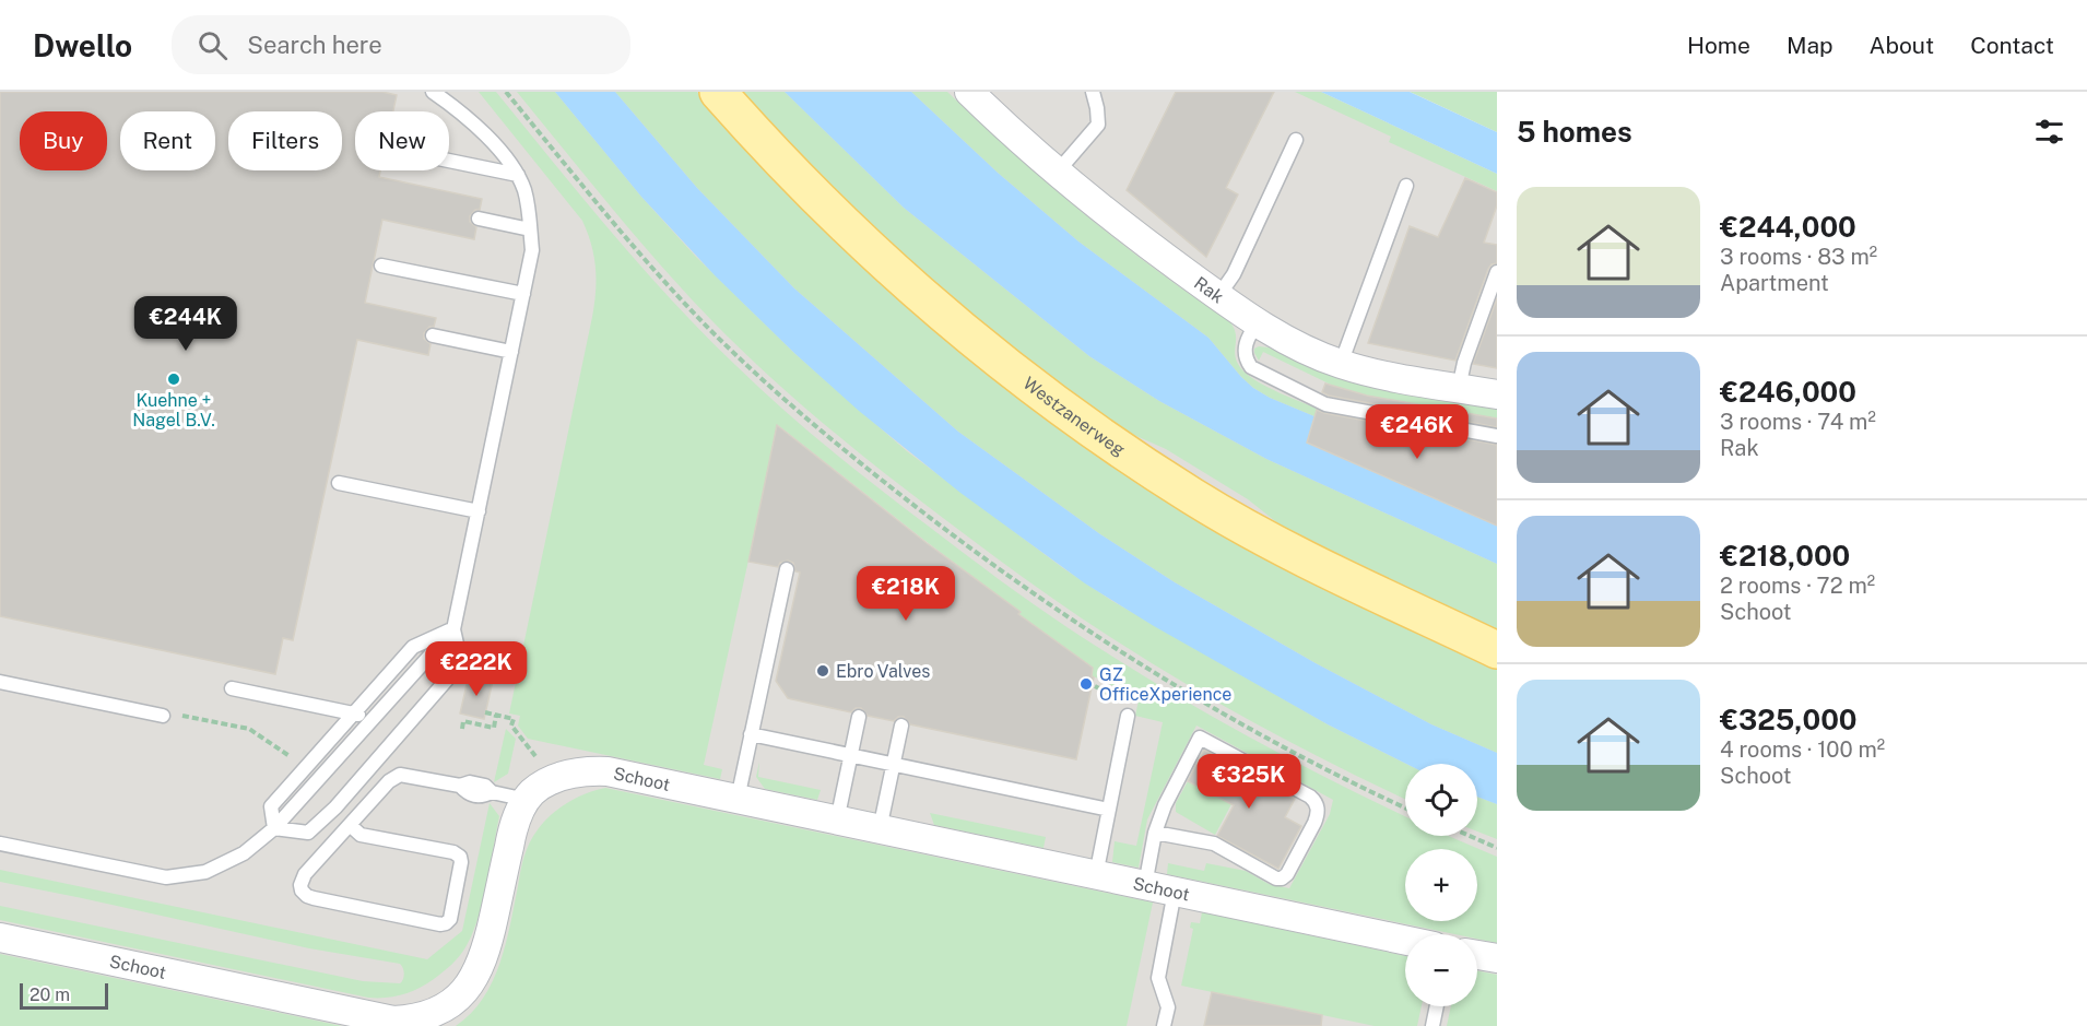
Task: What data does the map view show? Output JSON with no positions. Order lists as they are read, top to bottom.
{
  "streets": {
    "main road": ["Westzanerweg"],
    "street": ["Rak", "Schoot"]
  },
  "places": ["Kuehne + Nagel B.V.", "Ebro Valves", "GZ OfficeXperience"],
  "scale_bar": "20 m",
  "page": {
    "header": "Dwello",
    "search": "Search here",
    "nav": [
      "Home",
      "Map",
      "About",
      "Contact"
    ],
    "heading": "5 homes",
    "chip": [
      "Buy",
      "Rent",
      "Filters",
      "New"
    ],
    "list": [
      {
        "name": "€244,000",
        "note": "3 rooms · 83 m² · Apartment"
      },
      {
        "name": "€246,000",
        "note": "3 rooms · 74 m² · Rak"
      },
      {
        "name": "€218,000",
        "note": "2 rooms · 72 m² · Schoot"
      },
      {
        "name": "€325,000",
        "note": "4 rooms · 100 m² · Schoot"
      }
    ],
    "price": [
      "€244K",
      "€246K",
      "€218K",
      "€222K",
      "€325K"
    ],
    "map_buttons": ["+", "−"],
    "scale": "20 m"
  }
}
